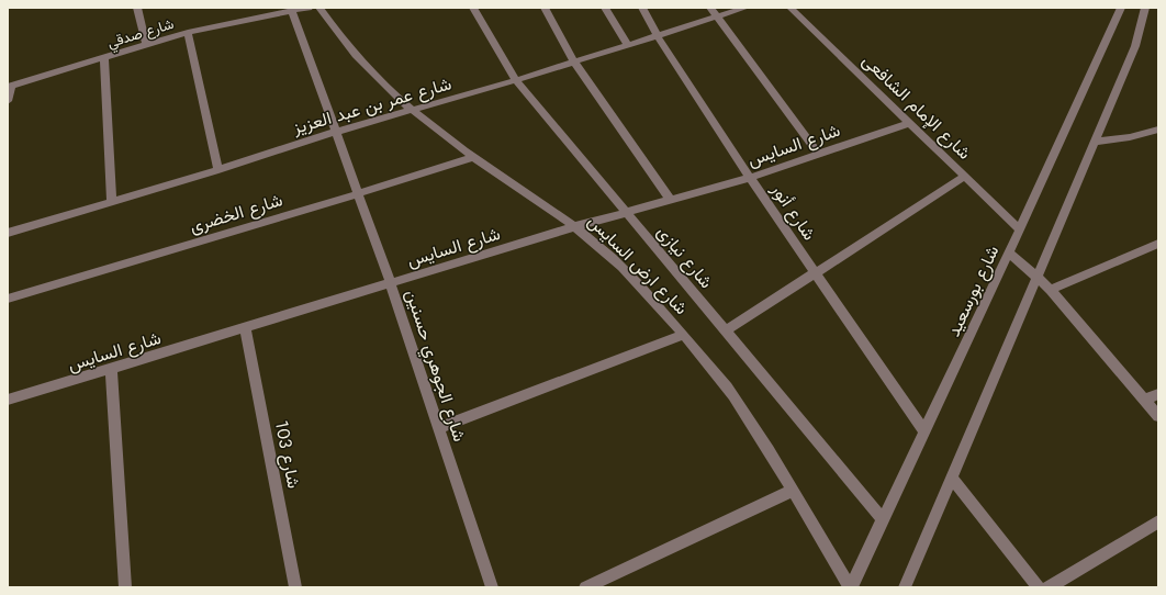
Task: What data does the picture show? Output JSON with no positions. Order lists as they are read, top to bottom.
{
  "streets": {
    "street": [
      "شارع صدقي",
      "شارع عمر بن عبد العزيز",
      "شارع الإمام الشافعى",
      "شارع السايس",
      "شارع أنور",
      "شارع الخضرى",
      "شارع نيازى",
      "شارع ارض السايس",
      "شارع بورسعيد",
      "شارع الجوهري حسنين",
      "شارع 103"
    ]
  },
  "crossings": [
    ["شارع صدقي", "شارع الجوهري حسنين"],
    ["شارع عمر بن عبد العزيز", "شارع أنور"],
    ["شارع عمر بن عبد العزيز", "شارع نيازى"],
    ["شارع عمر بن عبد العزيز", "شارع ارض السايس"],
    ["شارع عمر بن عبد العزيز", "شارع الجوهري حسنين"],
    ["شارع الإمام الشافعى", "شارع السايس"],
    ["شارع الإمام الشافعى", "شارع بورسعيد"],
    ["شارع السايس", "شارع أنور"],
    ["شارع السايس", "شارع نيازى"],
    ["شارع السايس", "شارع ارض السايس"],
    ["شارع السايس", "شارع الجوهري حسنين"],
    ["شارع السايس", "شارع 103"],
    ["شارع أنور", "شارع بورسعيد"],
    ["شارع الخضرى", "شارع ارض السايس"],
    ["شارع الخضرى", "شارع الجوهري حسنين"],
    ["شارع نيازى", "شارع بورسعيد"],
    ["شارع ارض السايس", "شارع بورسعيد"]
  ]
}
